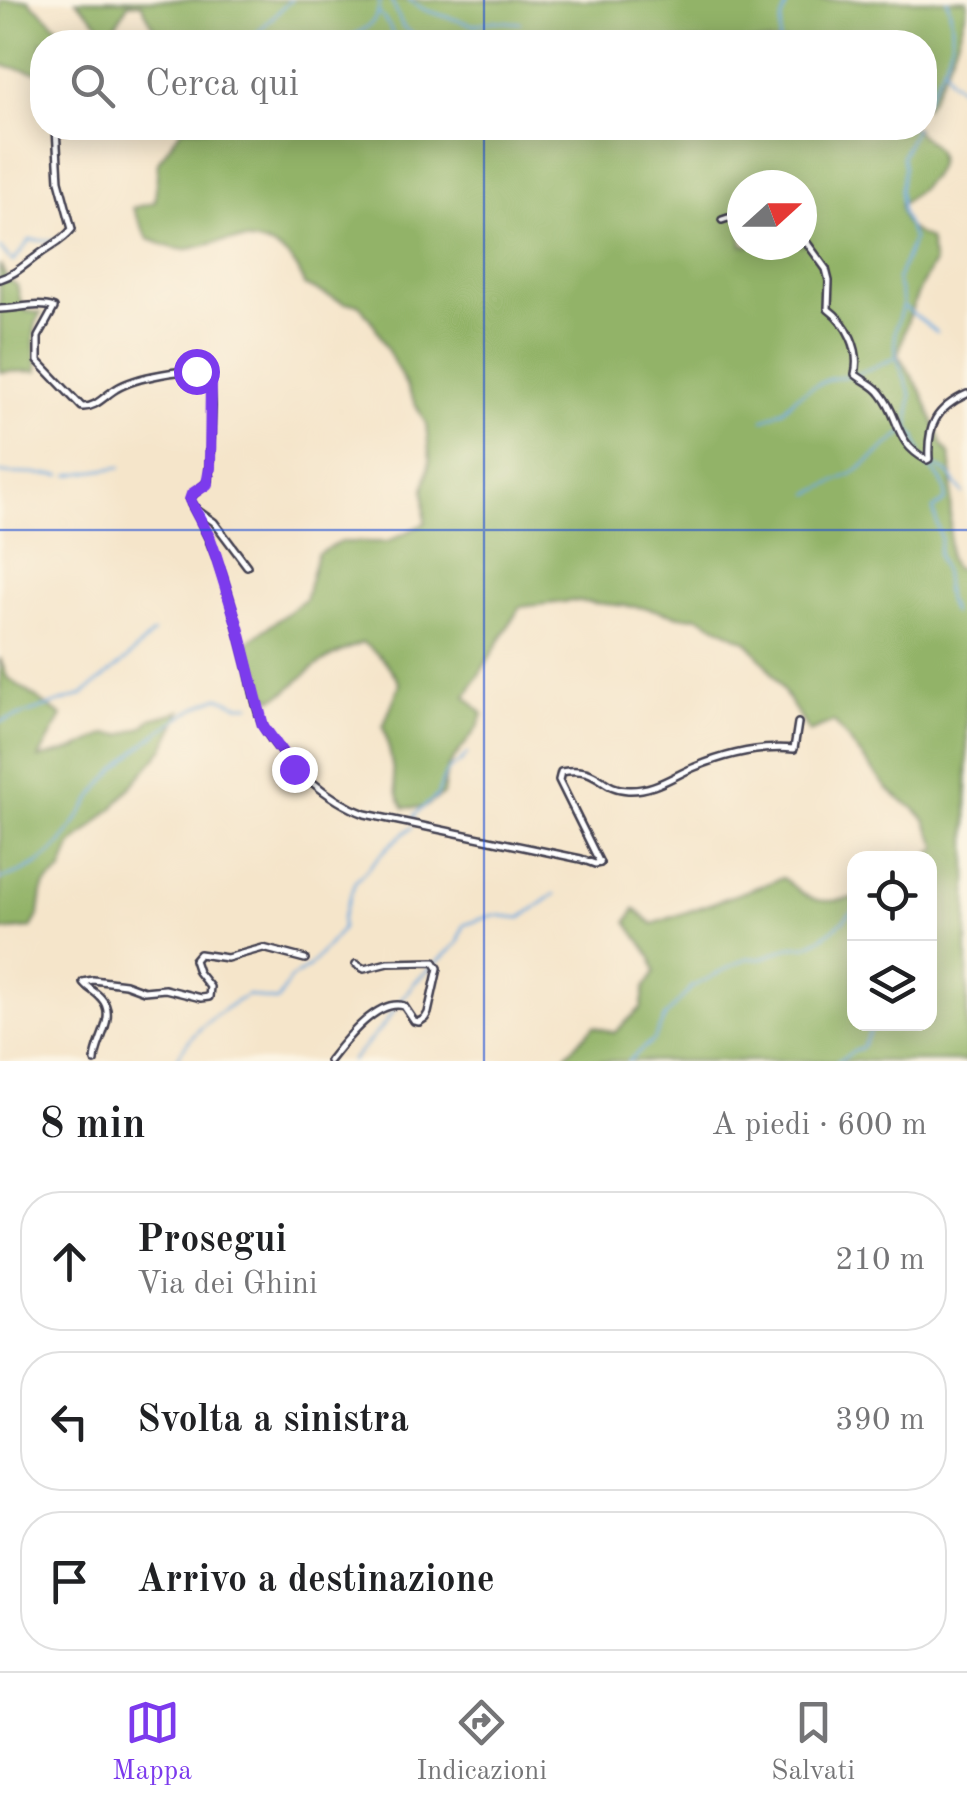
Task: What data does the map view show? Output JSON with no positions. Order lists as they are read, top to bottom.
{
  "north": "right",
  "page": {
    "search": "Cerca qui",
    "heading": ["8 min", "A piedi · 600 m"],
    "list": [
      ["Prosegui", "Via dei Ghini", "210 m"],
      ["Svolta a sinistra", "390 m"],
      "Arrivo a destinazione"
    ],
    "nav": ["Mappa", "Indicazioni", "Salvati"]
  }
}
